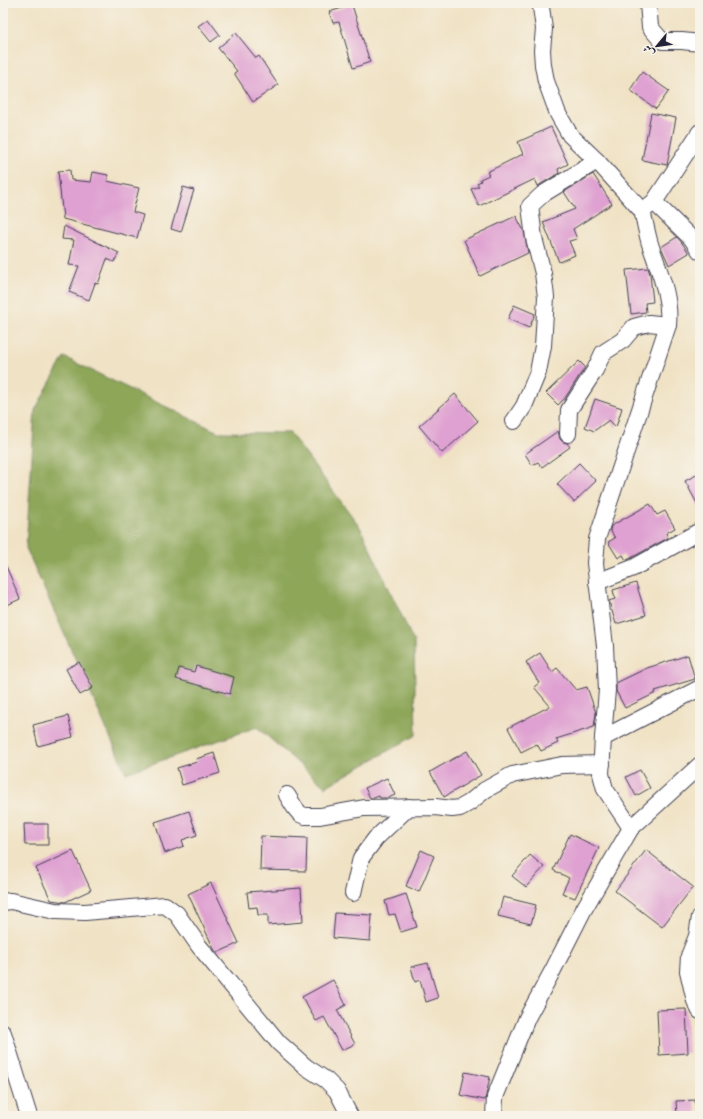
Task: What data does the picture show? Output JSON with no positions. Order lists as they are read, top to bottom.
{
  "north": "bottom left"
}
